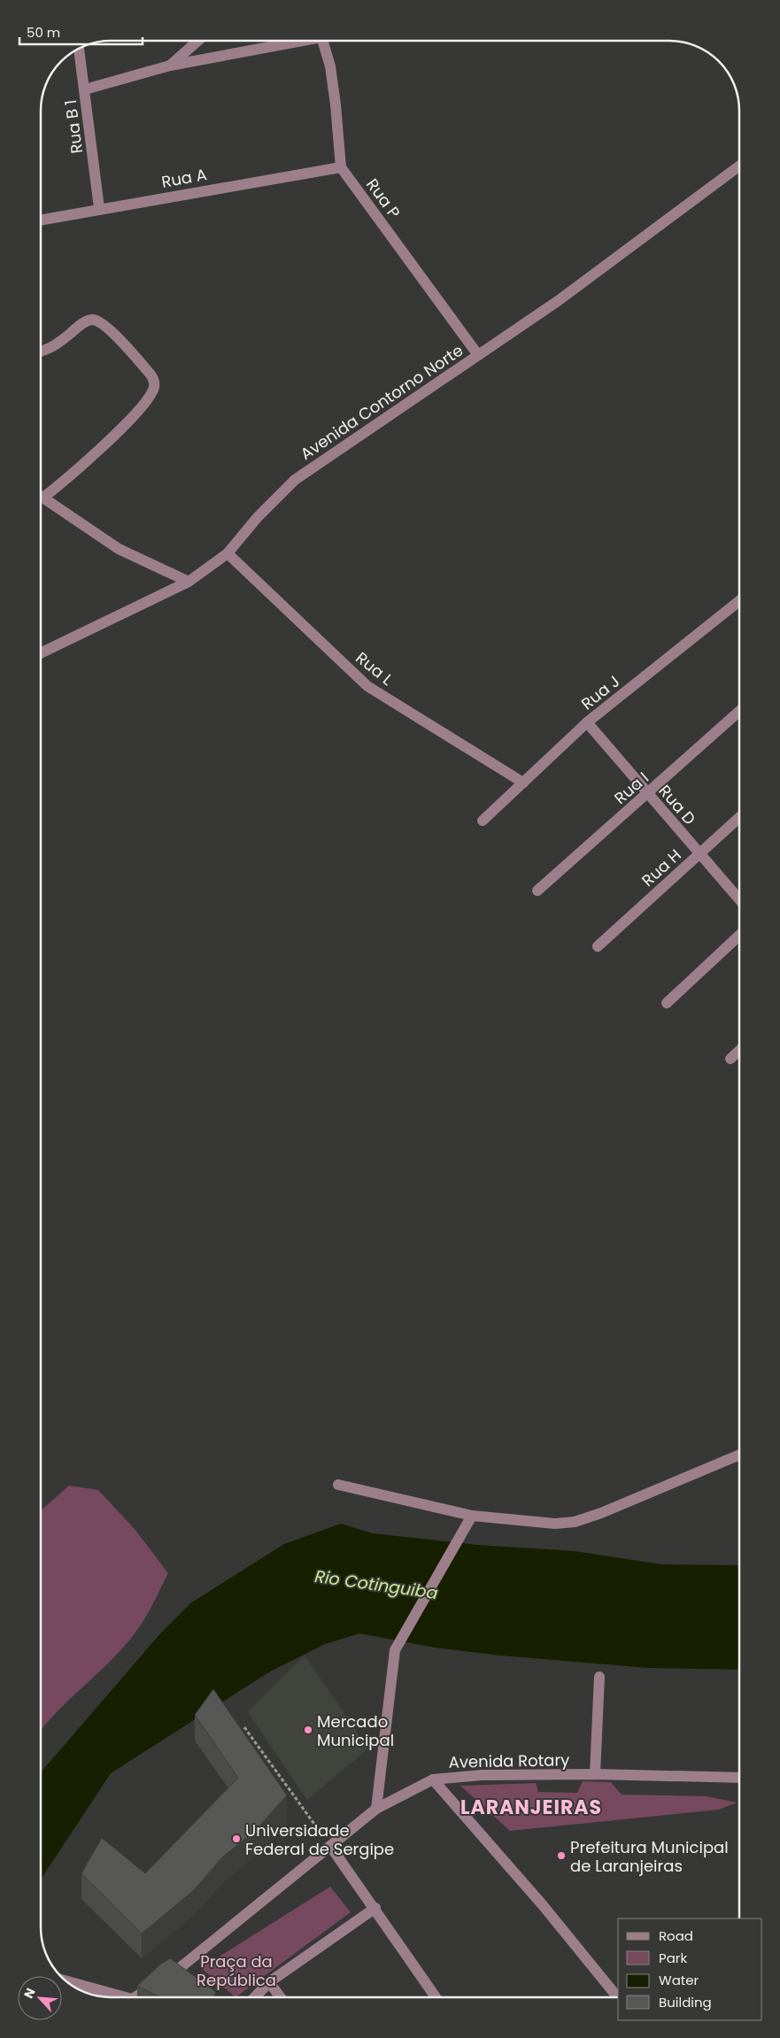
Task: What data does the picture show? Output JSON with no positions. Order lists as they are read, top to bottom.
{
  "streets": {
    "street": [
      "Rua B 1",
      "Rua A",
      "Rua P",
      "Avenida Contorno Norte",
      "Rua L",
      "Rua J",
      "Rua I",
      "Rua D",
      "Rua H",
      "Avenida Rotary"
    ]
  },
  "crossings": [
    ["Rua B 1", "Rua A"],
    ["Rua A", "Rua P"],
    ["Rua P", "Avenida Contorno Norte"],
    ["Avenida Contorno Norte", "Rua L"],
    ["Rua L", "Rua J"],
    ["Rua J", "Rua D"],
    ["Rua I", "Rua D"],
    ["Rua D", "Rua H"]
  ],
  "districts": ["LARANJEIRAS"],
  "water": ["Rio Cotinguiba"],
  "parks": ["Praça da República"],
  "places": ["Mercado Municipal", "Universidade Federal de Sergipe", "Prefeitura Municipal de Laranjeiras"],
  "legend": [
    "Road",
    "Park",
    "Water",
    "Building"
  ],
  "scale_bar": "50 m",
  "north": "top left"
}
